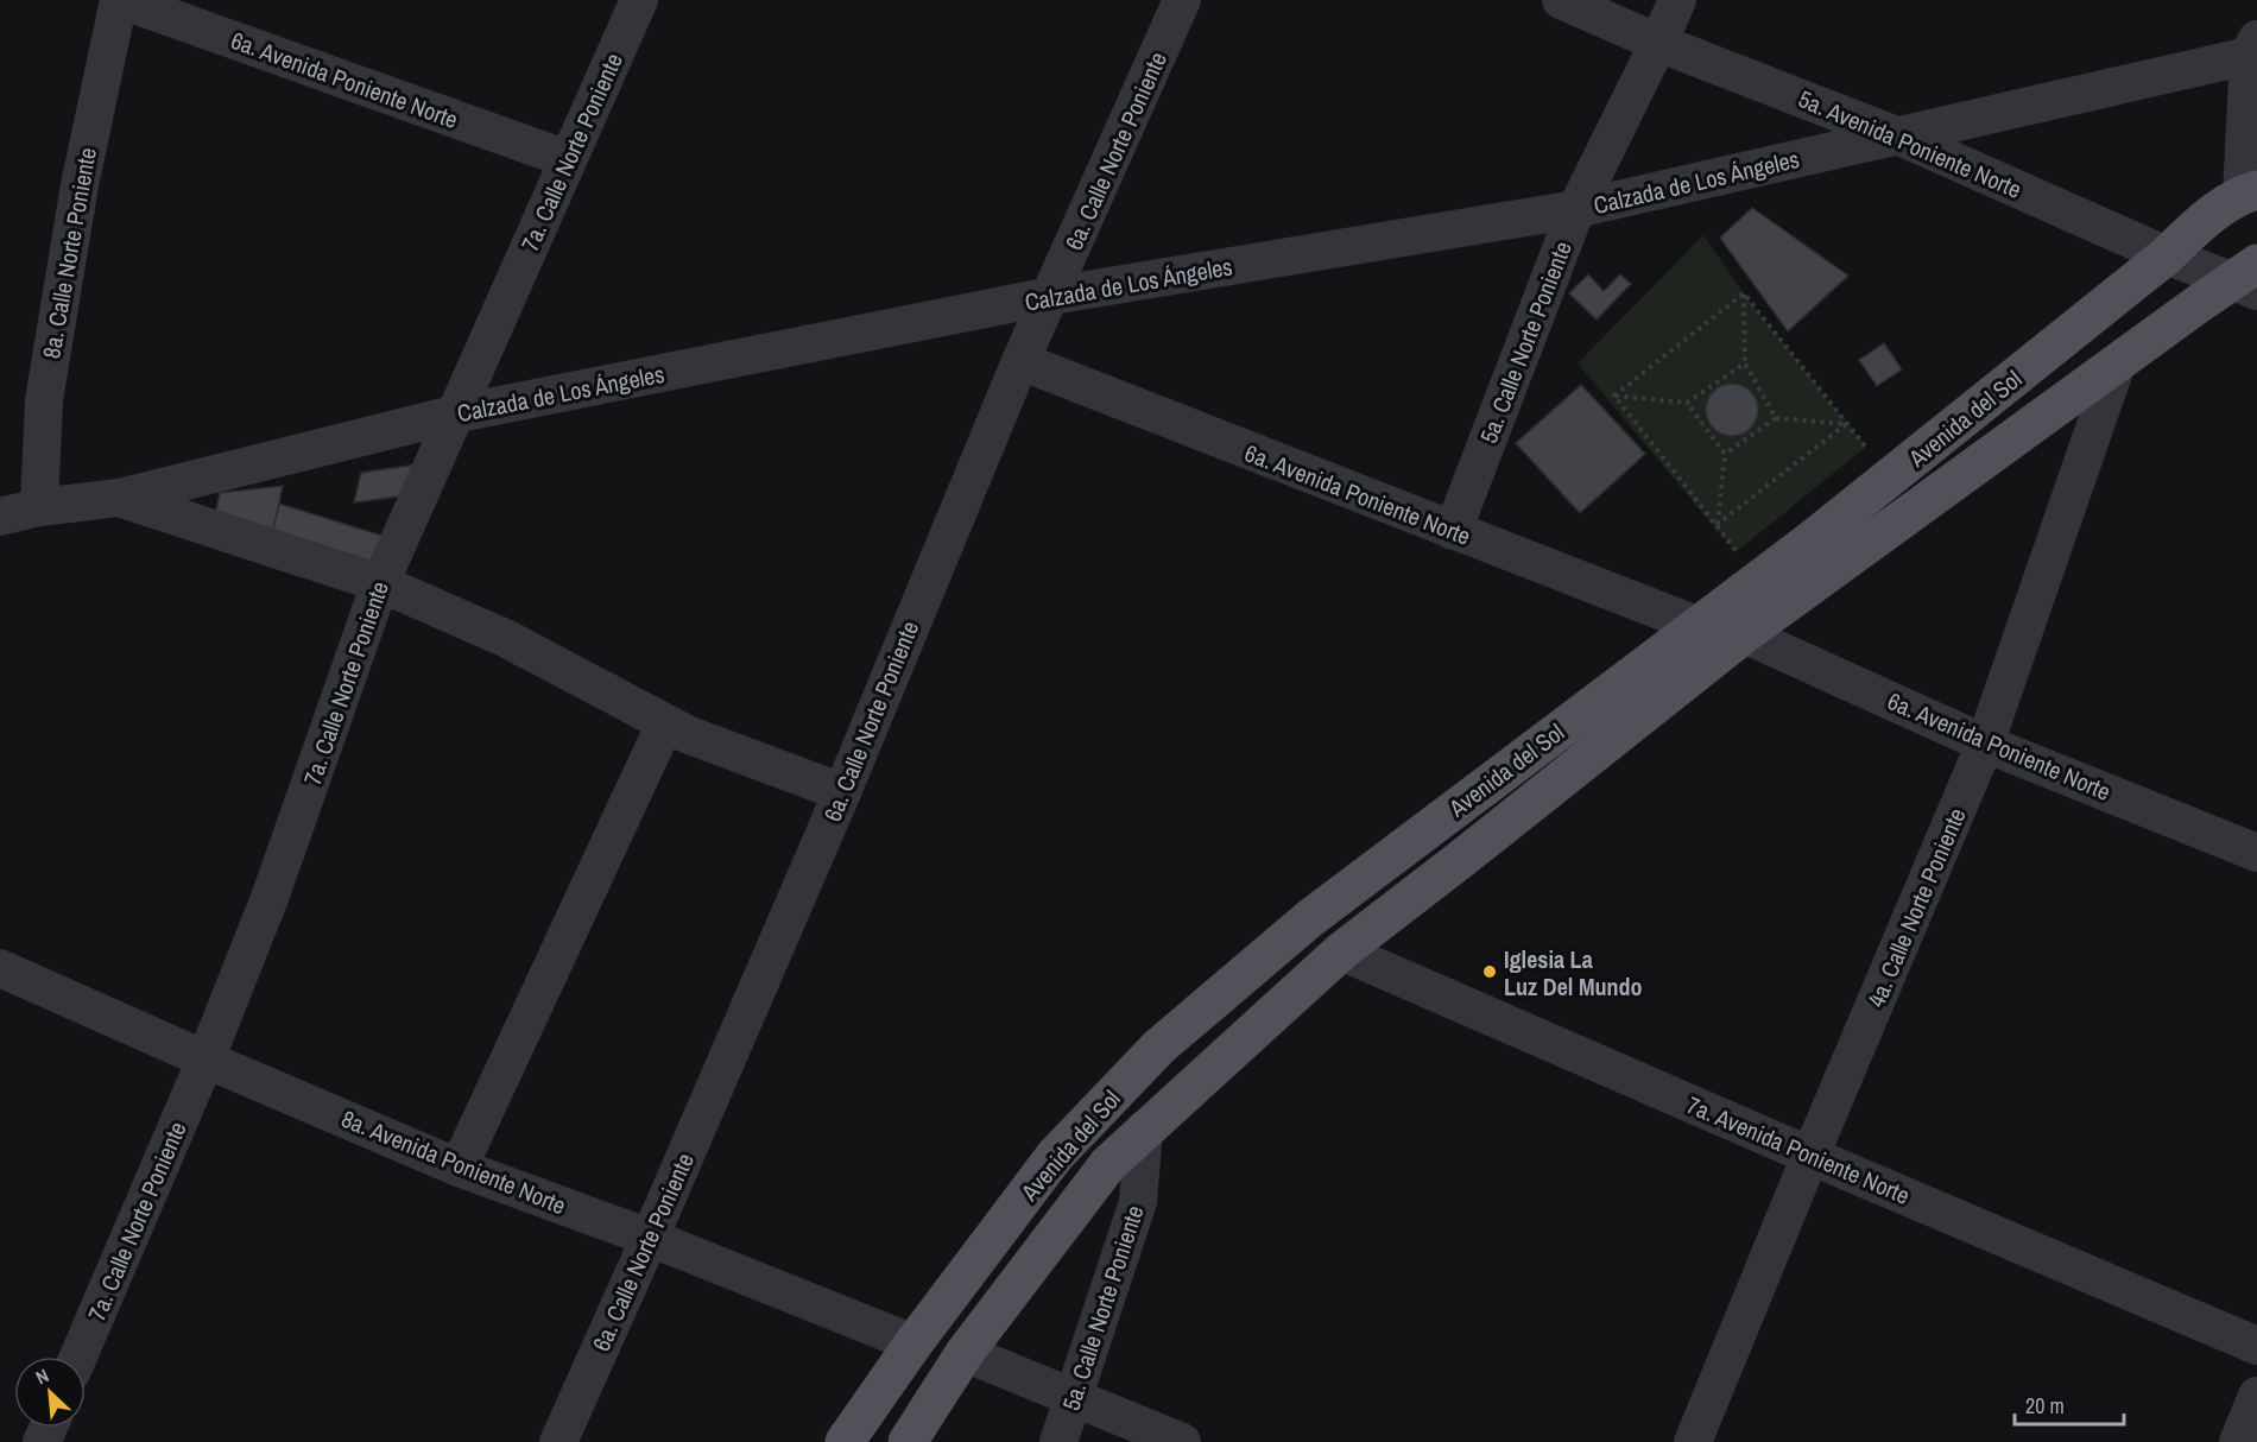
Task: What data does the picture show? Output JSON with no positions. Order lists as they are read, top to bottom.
{
  "streets": {
    "main road": ["Avenida del Sol"],
    "street": [
      "6a. Avenida Poniente Norte",
      "5a. Avenida Poniente Norte",
      "6a. Calle Norte Poniente",
      "7a. Calle Norte Poniente",
      "Calzada de Los Ángeles",
      "8a. Calle Norte Poniente",
      "5a. Calle Norte Poniente",
      "4a. Calle Norte Poniente",
      "7a. Avenida Poniente Norte",
      "8a. Avenida Poniente Norte"
    ]
  },
  "crossings": [
    ["6a. Avenida Poniente Norte", "6a. Calle Norte Poniente"],
    ["6a. Avenida Poniente Norte", "7a. Calle Norte Poniente"],
    ["6a. Avenida Poniente Norte", "8a. Calle Norte Poniente"],
    ["6a. Avenida Poniente Norte", "5a. Calle Norte Poniente"],
    ["6a. Avenida Poniente Norte", "Avenida del Sol"],
    ["6a. Avenida Poniente Norte", "4a. Calle Norte Poniente"],
    ["5a. Avenida Poniente Norte", "Calzada de Los Ángeles"],
    ["5a. Avenida Poniente Norte", "5a. Calle Norte Poniente"],
    ["5a. Avenida Poniente Norte", "Avenida del Sol"],
    ["6a. Calle Norte Poniente", "Calzada de Los Ángeles"],
    ["6a. Calle Norte Poniente", "8a. Avenida Poniente Norte"],
    ["7a. Calle Norte Poniente", "Calzada de Los Ángeles"],
    ["7a. Calle Norte Poniente", "8a. Avenida Poniente Norte"],
    ["Calzada de Los Ángeles", "8a. Calle Norte Poniente"],
    ["Calzada de Los Ángeles", "5a. Calle Norte Poniente"],
    ["5a. Calle Norte Poniente", "Avenida del Sol"],
    ["Avenida del Sol", "4a. Calle Norte Poniente"],
    ["Avenida del Sol", "7a. Avenida Poniente Norte"],
    ["Avenida del Sol", "8a. Avenida Poniente Norte"],
    ["4a. Calle Norte Poniente", "7a. Avenida Poniente Norte"]
  ],
  "places": ["Iglesia La Luz Del Mundo"],
  "scale_bar": "20 m",
  "north": "top left"
}
